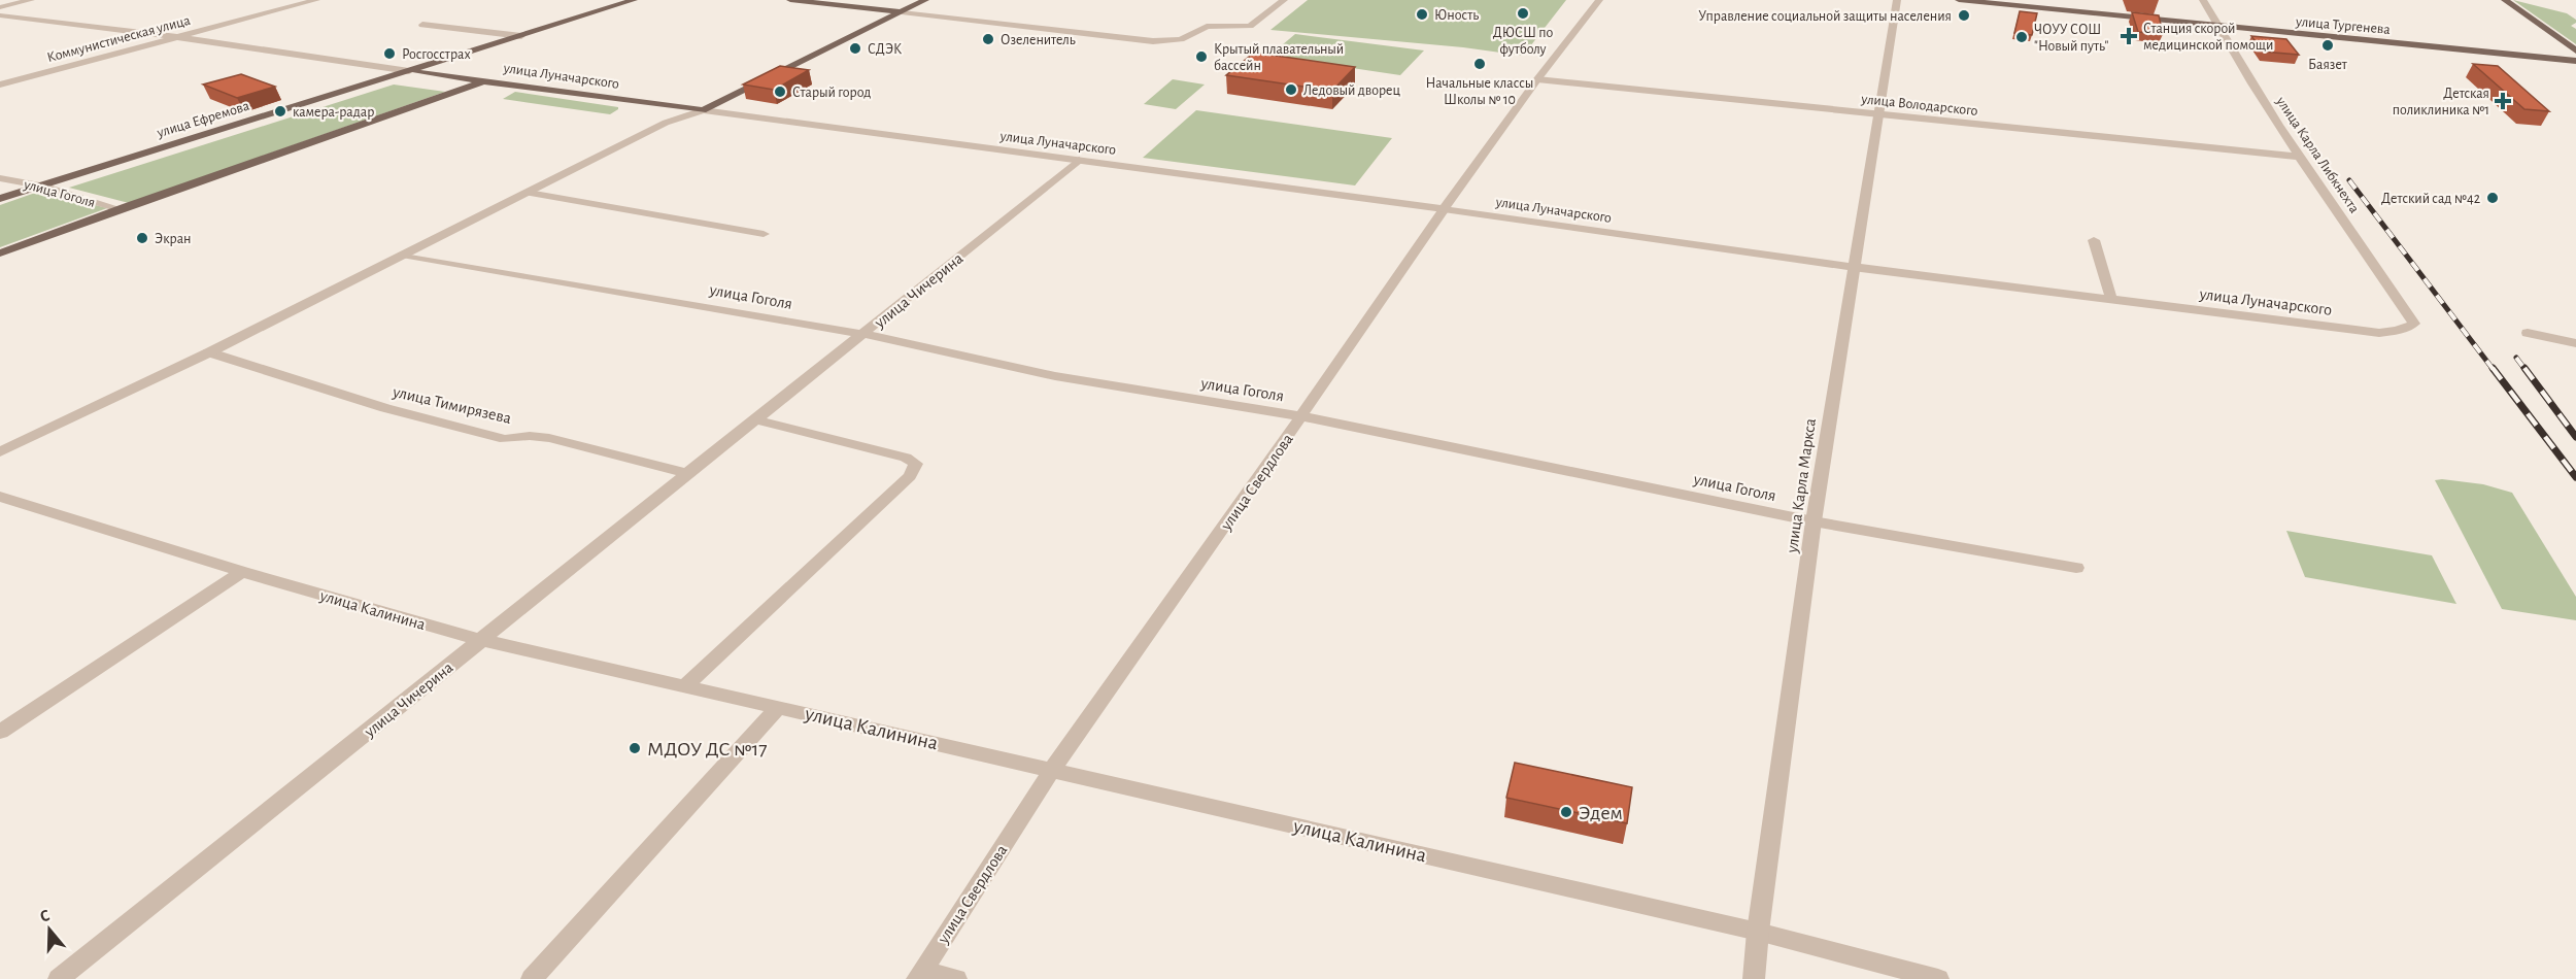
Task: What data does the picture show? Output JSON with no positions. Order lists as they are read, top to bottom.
{
  "streets": {
    "main road": ["улица Тургенева", "улица Луначарского", "улица Ефремова"],
    "street": [
      "Коммунистическая улица",
      "улица Володарского",
      "улица Карла Либкнехта",
      "улица Гоголя",
      "улица Чичерина",
      "улица Тимирязева",
      "улица Свердлова",
      "улица Карла Маркса",
      "улица Калинина"
    ]
  },
  "crossings": [
    ["улица Тургенева", "улица Карла Либкнехта"],
    ["Коммунистическая улица", "улица Луначарского"],
    ["улица Луначарского", "улица Ефремова"],
    ["улица Луначарского", "улица Карла Либкнехта"],
    ["улица Луначарского", "улица Чичерина"],
    ["улица Луначарского", "улица Свердлова"],
    ["улица Луначарского", "улица Карла Маркса"],
    ["улица Володарского", "улица Карла Либкнехта"],
    ["улица Володарского", "улица Свердлова"],
    ["улица Володарского", "улица Карла Маркса"],
    ["улица Ефремова", "улица Гоголя"],
    ["улица Гоголя", "улица Чичерина"],
    ["улица Гоголя", "улица Свердлова"],
    ["улица Гоголя", "улица Карла Маркса"],
    ["улица Чичерина", "улица Тимирязева"],
    ["улица Чичерина", "улица Калинина"],
    ["улица Свердлова", "улица Калинина"],
    ["улица Карла Маркса", "улица Калинина"]
  ],
  "places": {
    "other": [
      "ДЮСШ по футболу",
      "Юность",
      "Управление социальной защиты населения",
      "ЧОУУ СОШ \"Новый путь\"",
      "Озеленитель",
      "Баязет",
      "СДЭК",
      "Росгосстрах",
      "Крытый плавательный бассейн",
      "Начальные классы Школы № 10",
      "Ледовый дворец",
      "Старый город",
      "камера-радар",
      "Детский сад №42",
      "Экран",
      "МДОУ ДС №17",
      "Эдем"
    ],
    "health": ["Станция скорой медицинской помощи", "Детская поликлиника №1"]
  },
  "north": "top"
}
